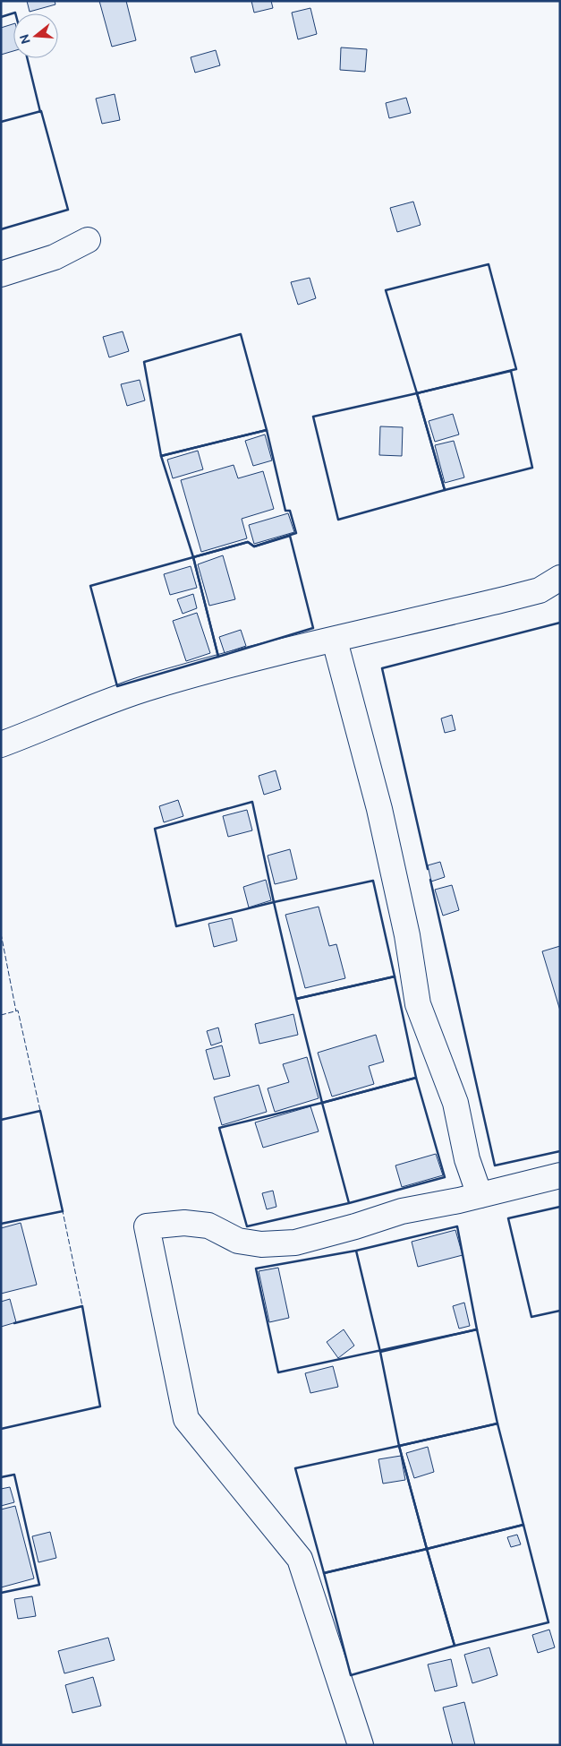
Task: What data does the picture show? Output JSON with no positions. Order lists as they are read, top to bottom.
{
  "north": "left"
}
